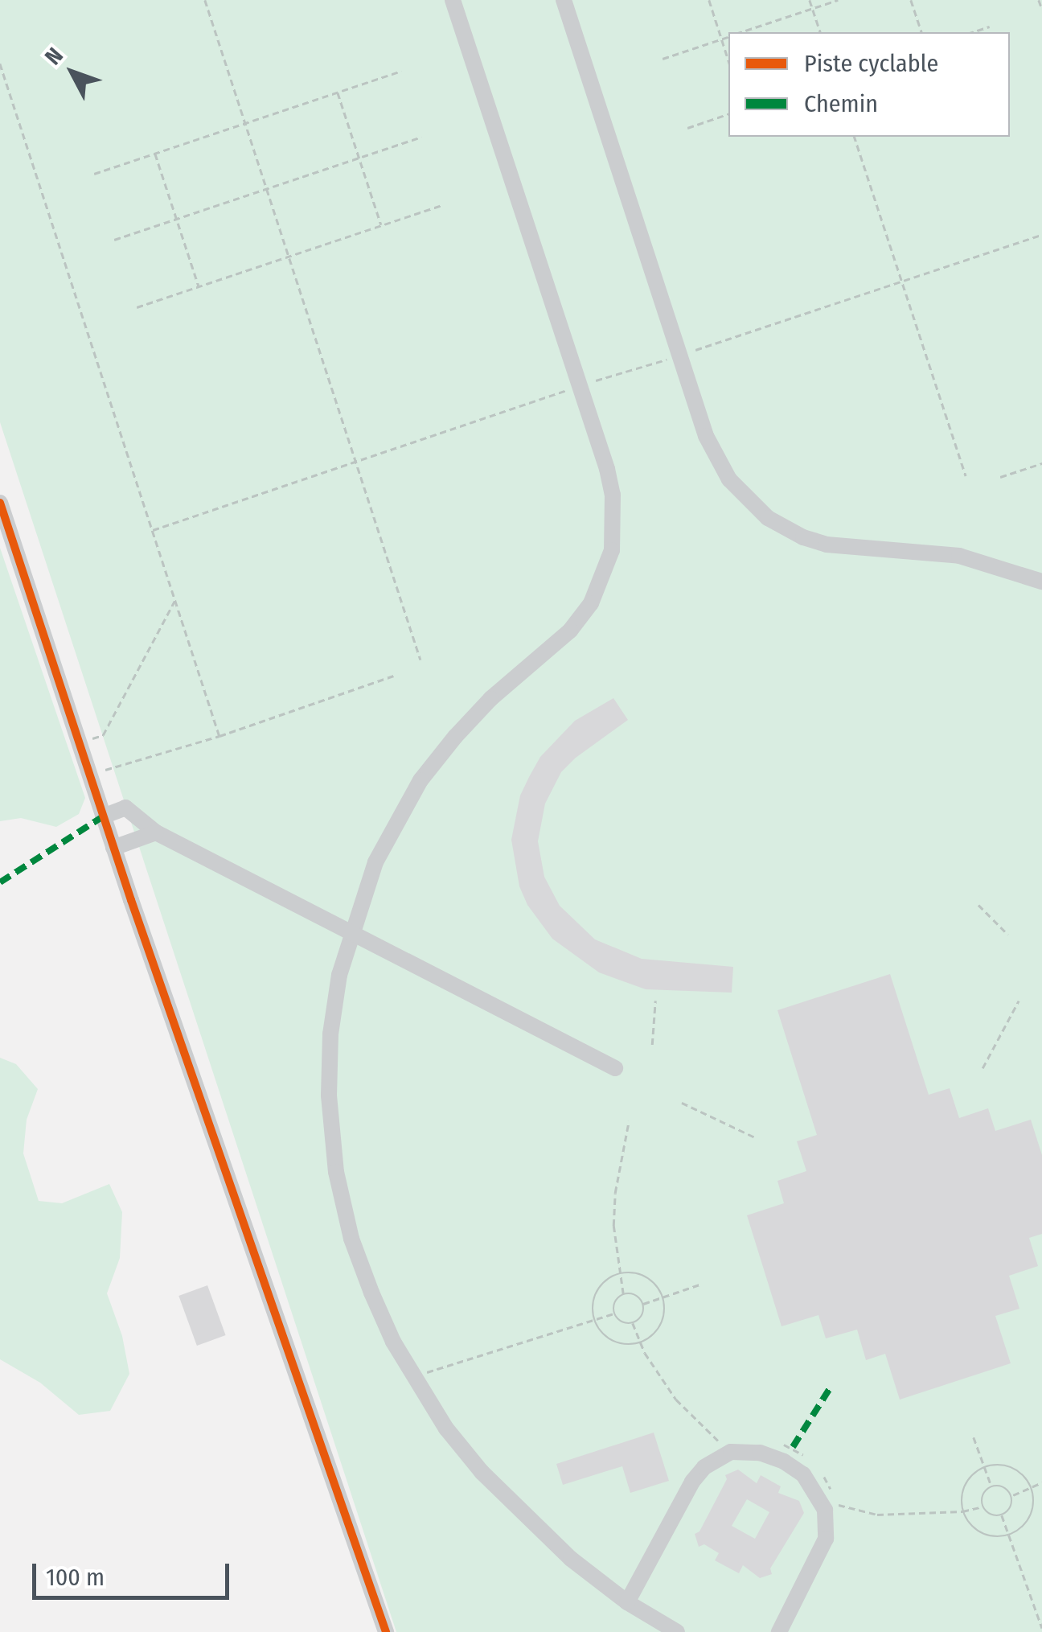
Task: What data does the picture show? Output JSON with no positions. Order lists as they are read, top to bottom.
{
  "legend": ["Piste cyclable", "Chemin"],
  "scale_bar": "100 m",
  "north": "top left"
}
